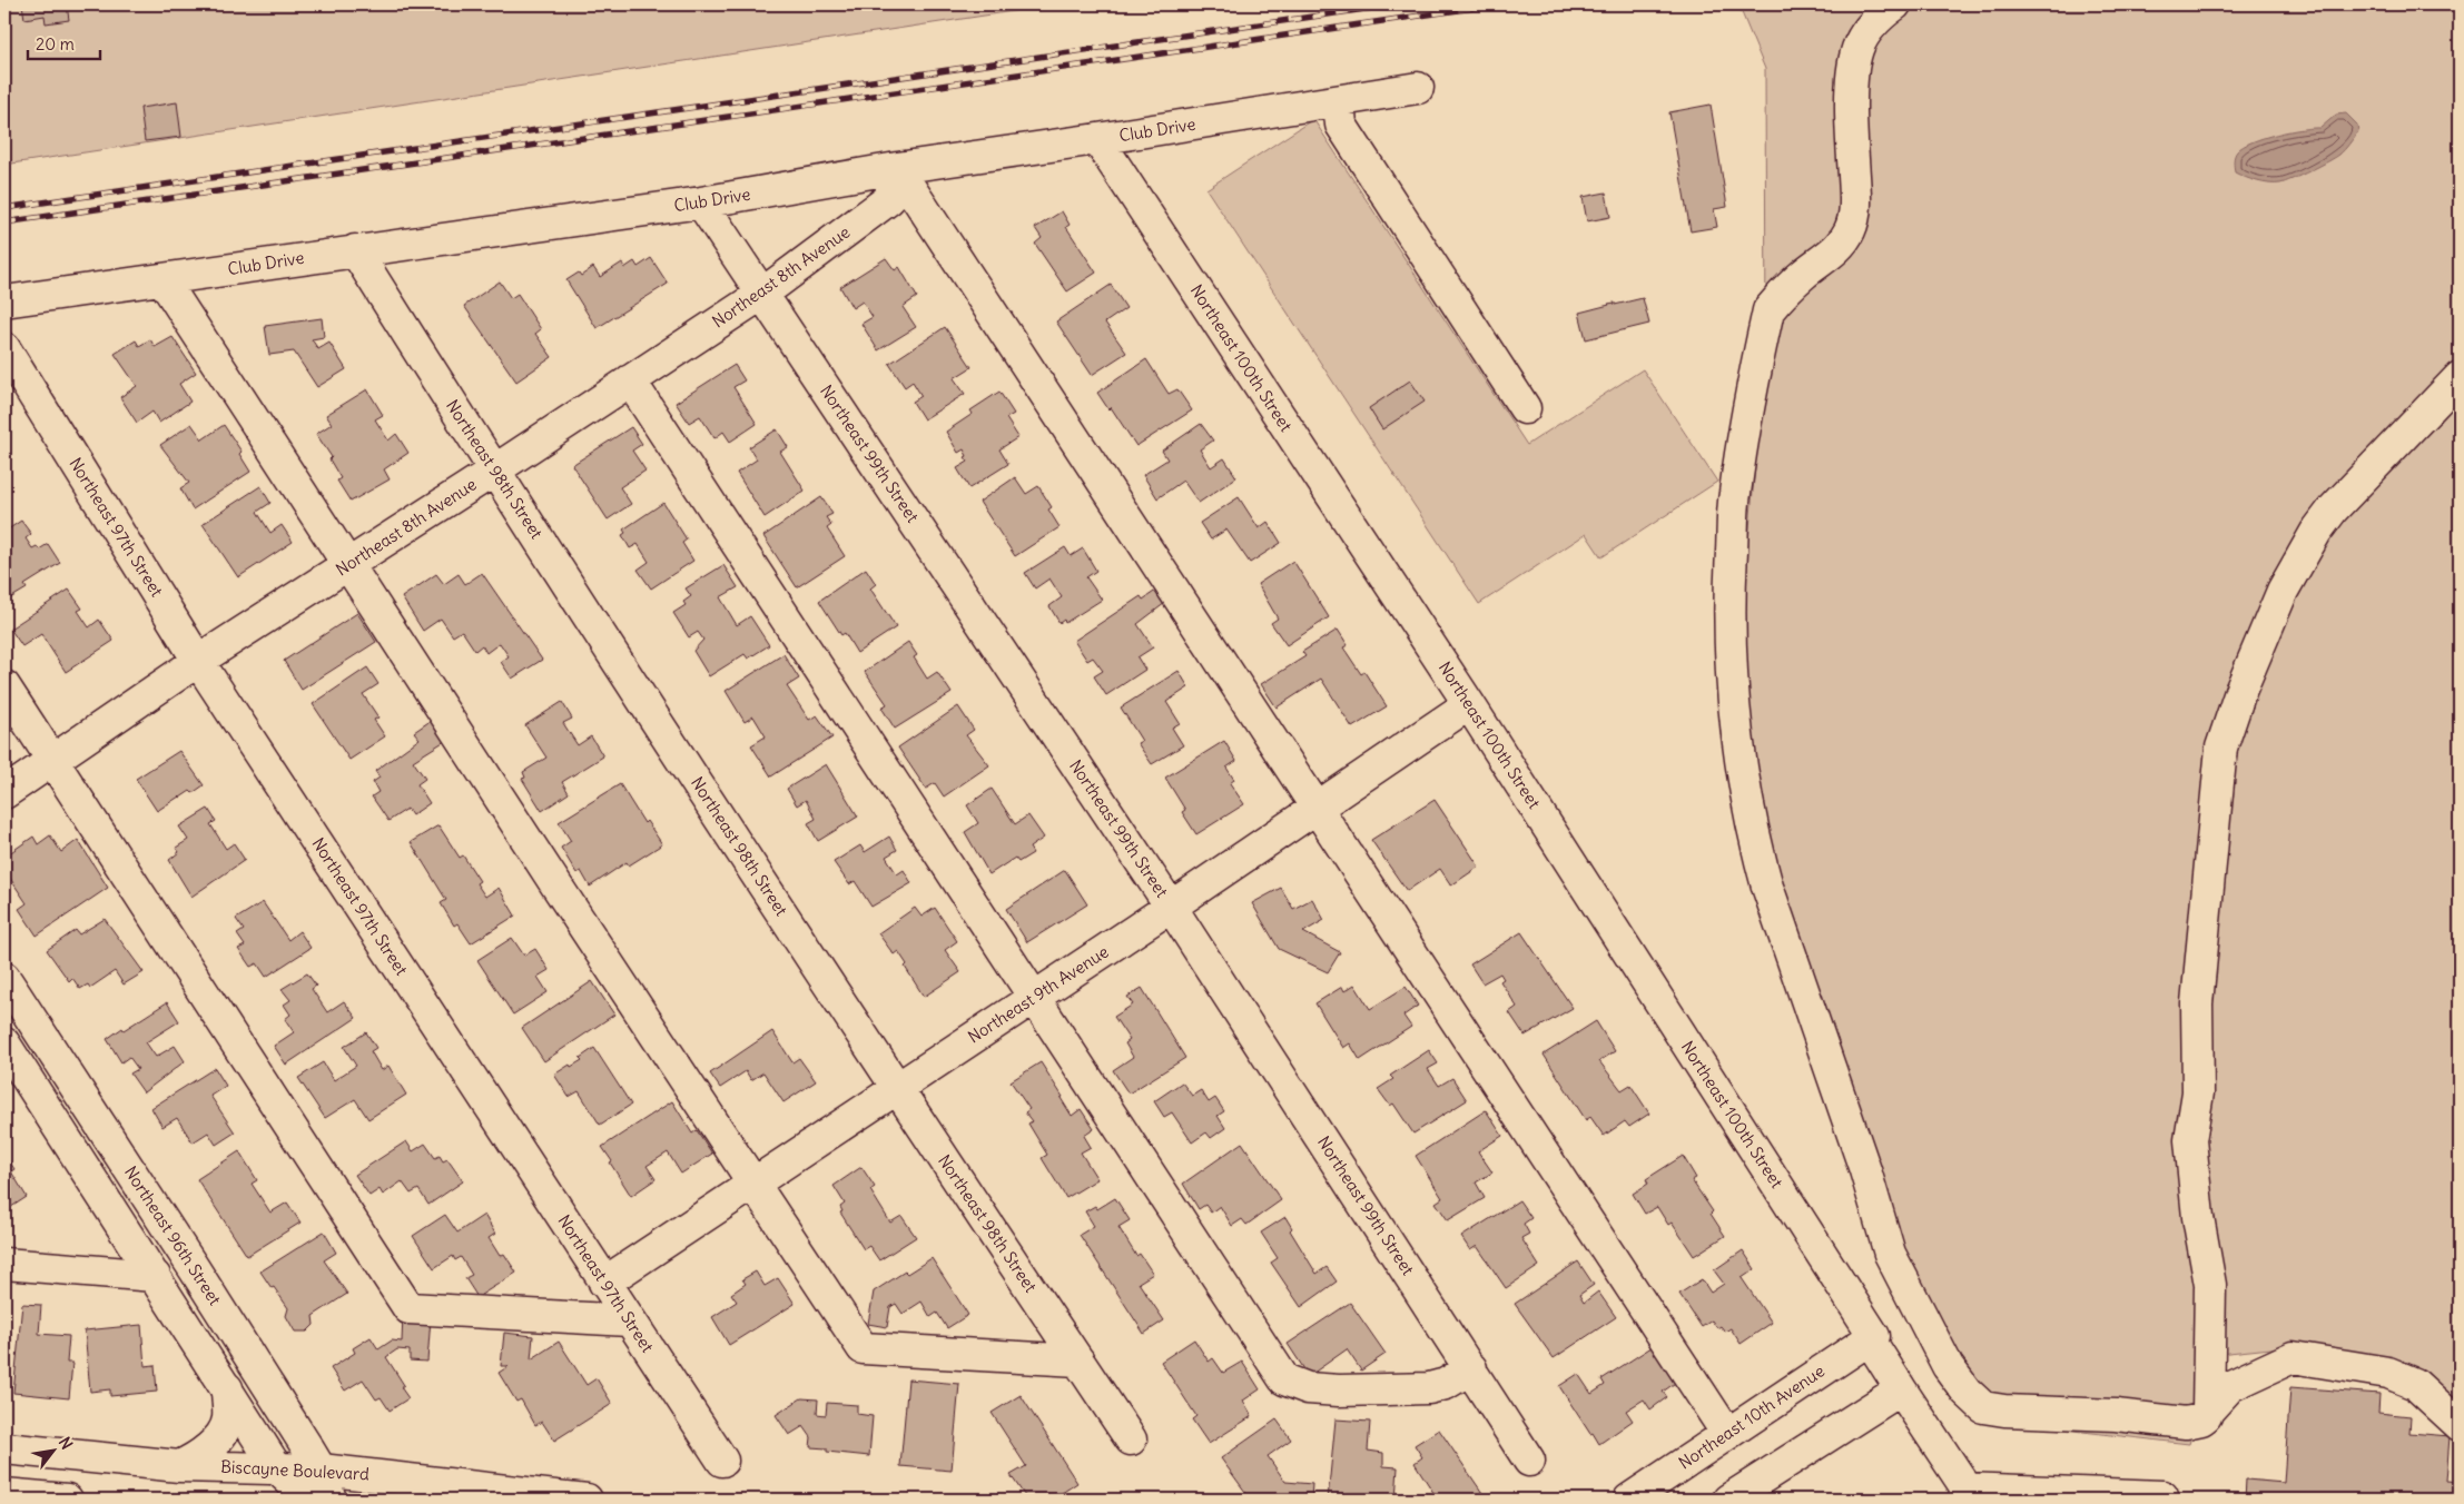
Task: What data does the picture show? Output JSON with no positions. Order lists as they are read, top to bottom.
{
  "streets": {
    "street": [
      "Club Drive",
      "Northeast 8th Avenue",
      "Northeast 100th Street",
      "Northeast 99th Street",
      "Northeast 98th Street",
      "Northeast 97th Street",
      "Northeast 9th Avenue",
      "Northeast 96th Street",
      "Northeast 10th Avenue",
      "Biscayne Boulevard"
    ]
  },
  "crossings": [
    ["Club Drive", "Northeast 8th Avenue"],
    ["Club Drive", "Northeast 100th Street"],
    ["Club Drive", "Northeast 99th Street"],
    ["Club Drive", "Northeast 98th Street"],
    ["Northeast 8th Avenue", "Northeast 99th Street"],
    ["Northeast 8th Avenue", "Northeast 98th Street"],
    ["Northeast 8th Avenue", "Northeast 97th Street"],
    ["Northeast 100th Street", "Northeast 9th Avenue"],
    ["Northeast 100th Street", "Northeast 10th Avenue"],
    ["Northeast 99th Street", "Northeast 9th Avenue"],
    ["Northeast 98th Street", "Northeast 9th Avenue"],
    ["Northeast 97th Street", "Northeast 9th Avenue"],
    ["Northeast 96th Street", "Biscayne Boulevard"]
  ],
  "scale_bar": "20 m",
  "north": "top right"
}
